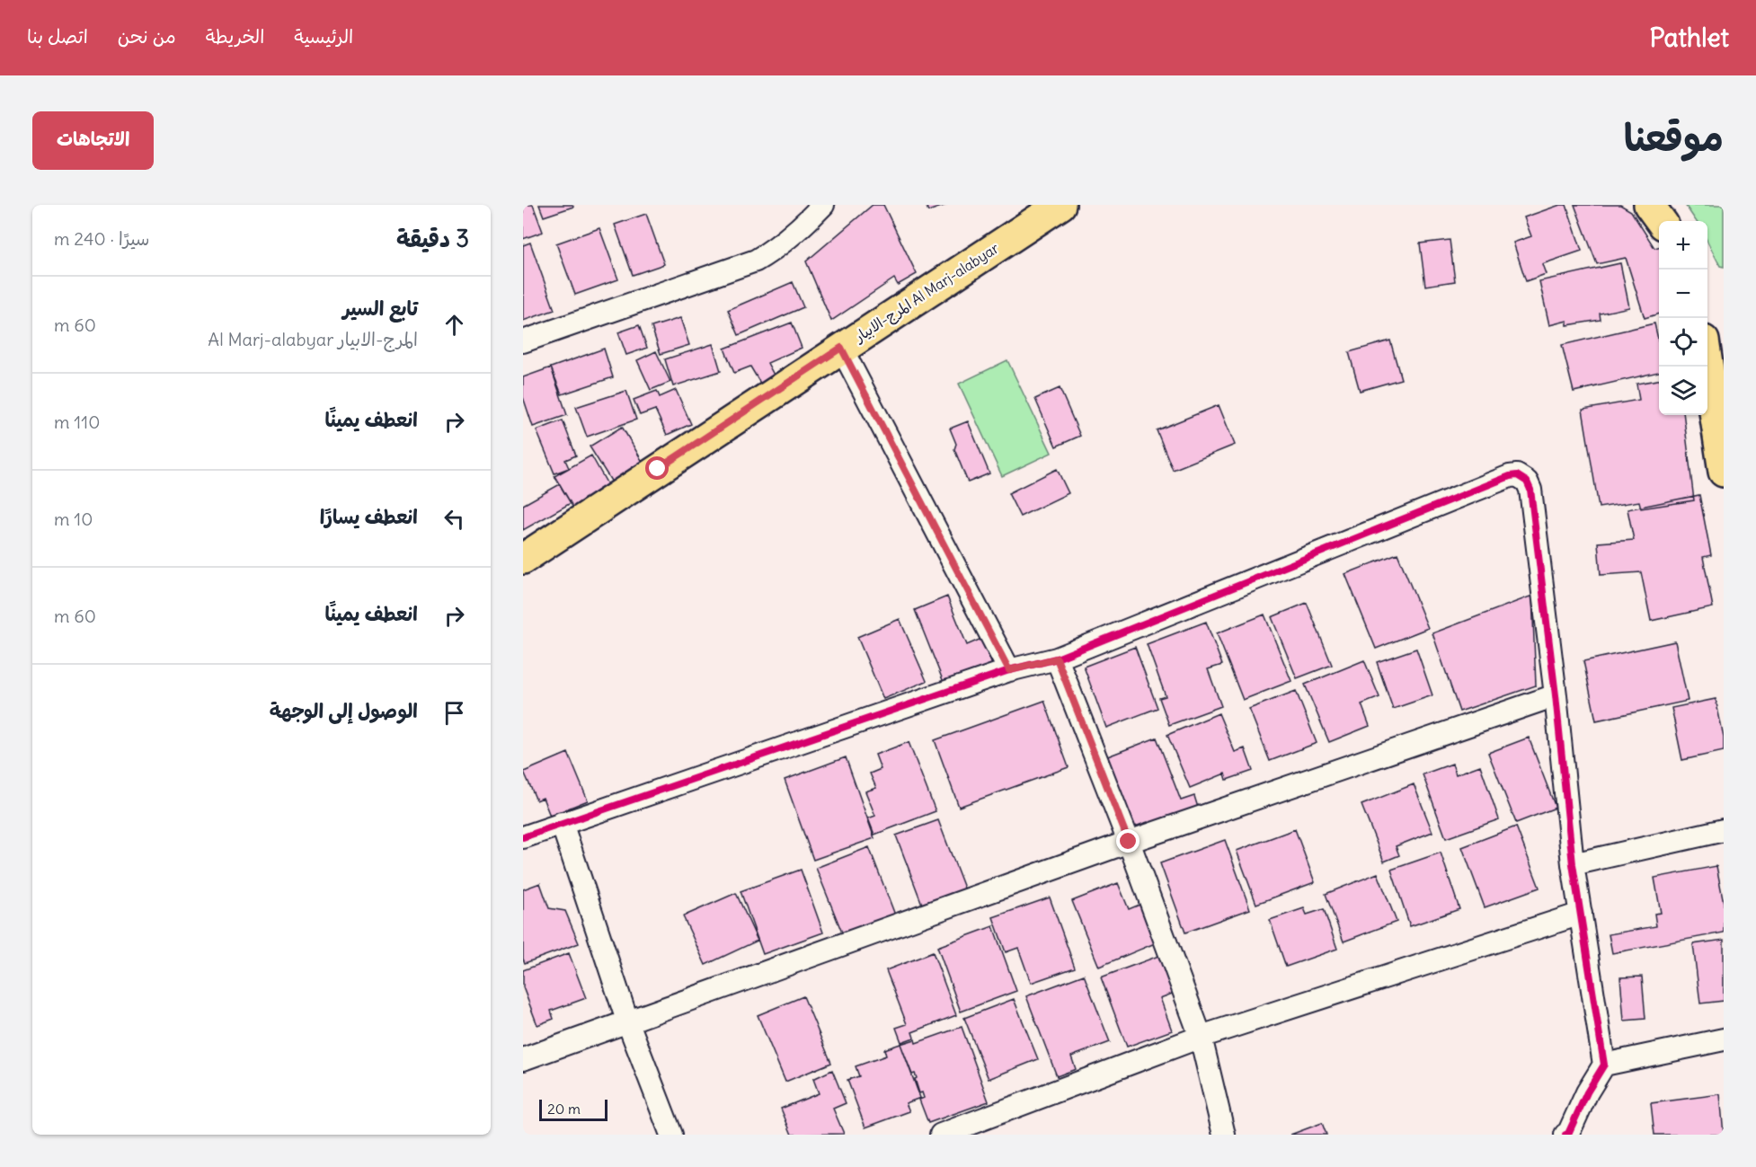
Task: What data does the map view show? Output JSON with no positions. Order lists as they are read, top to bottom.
{
  "streets": {
    "main road": ["المرج-الابيار Al Marj-alabyar"]
  },
  "scale_bar": "20 m",
  "page": {
    "header": "Pathlet",
    "nav": [
      "الرئيسية",
      "الخريطة",
      "من نحن",
      "اتصل بنا"
    ],
    "title": "موقعنا",
    "buttons": "الاتجاهات",
    "heading": ["3 دقيقة", "سيرًا · 240 m"],
    "map_buttons": ["+", "−"],
    "list": [
      ["تابع السير", "المرج-الابيار Al Marj-alabyar", "60 m"],
      ["انعطف يمينًا", "110 m"],
      ["انعطف يسارًا", "10 m"],
      ["انعطف يمينًا", "60 m"],
      "الوصول إلى الوجهة"
    ],
    "scale": "20 m"
  }
}
